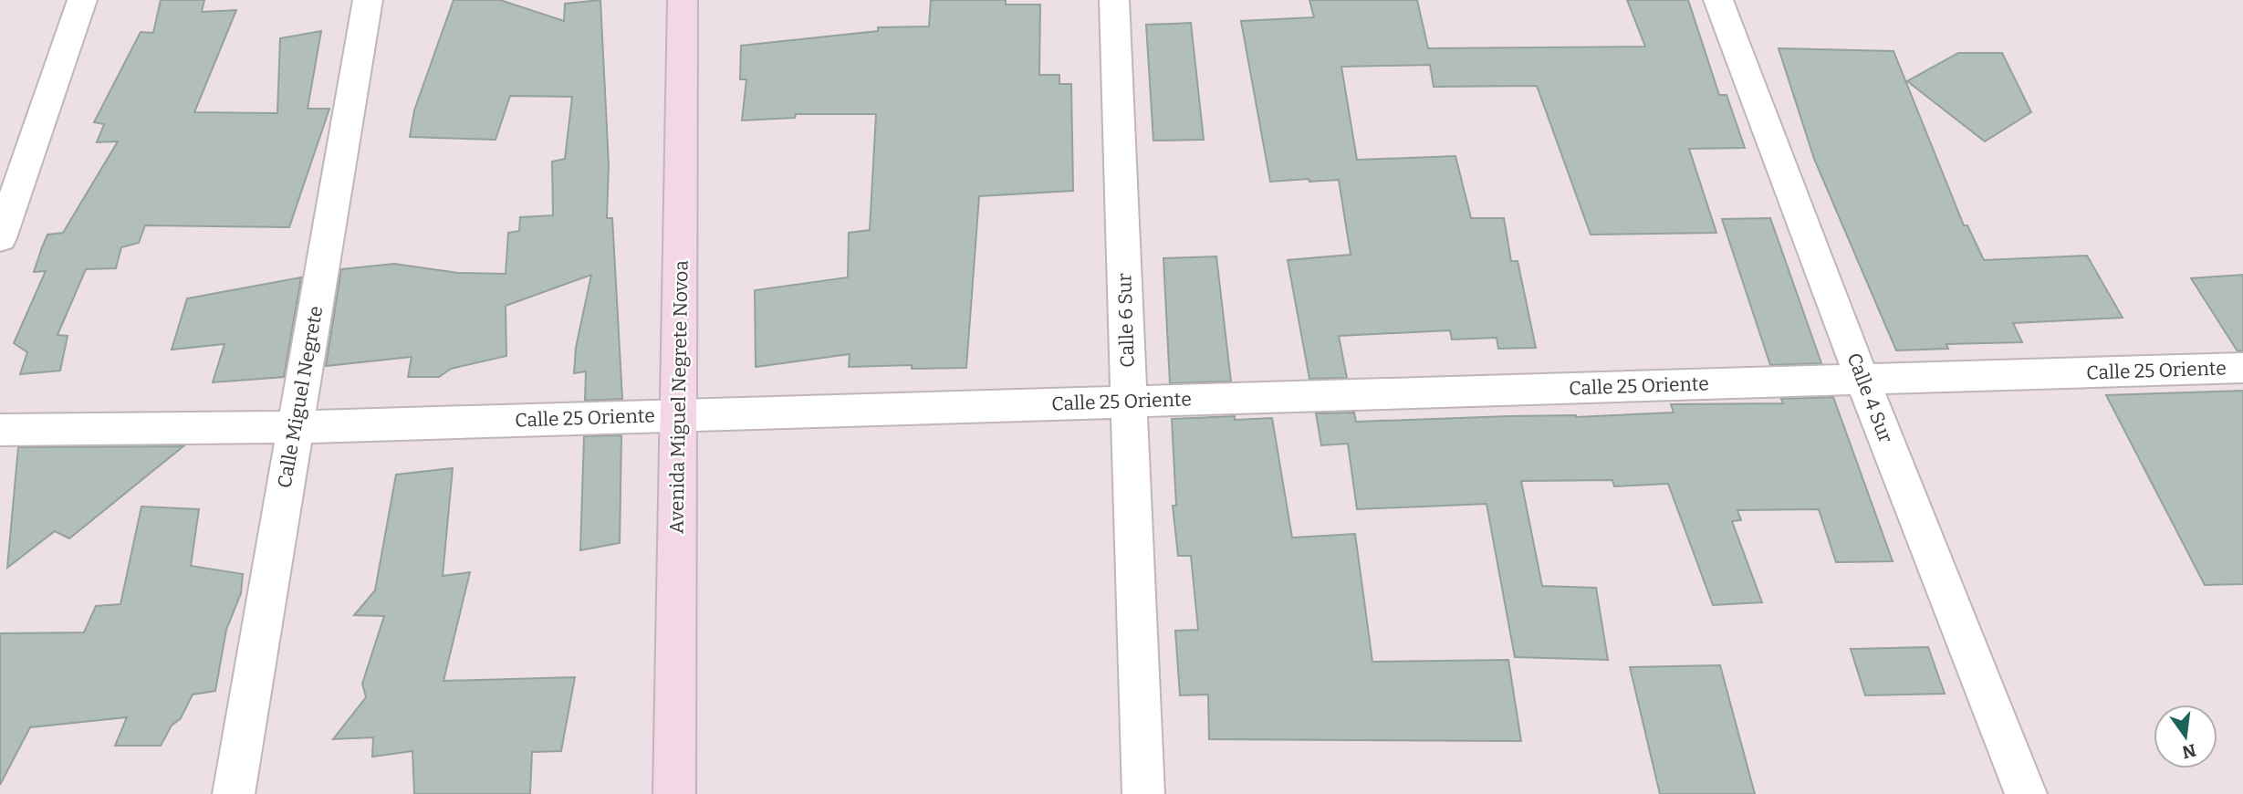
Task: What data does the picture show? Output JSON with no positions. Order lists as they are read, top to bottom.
{
  "streets": {
    "main road": ["Avenida Miguel Negrete Novoa"],
    "street": [
      "Calle 6 Sur",
      "Calle 25 Oriente",
      "Calle Miguel Negrete",
      "Calle 4 Sur"
    ]
  },
  "crossings": [
    ["Calle 6 Sur", "Calle 25 Oriente"],
    ["Calle 25 Oriente", "Calle Miguel Negrete"],
    ["Calle 25 Oriente", "Avenida Miguel Negrete Novoa"],
    ["Calle 25 Oriente", "Calle 4 Sur"]
  ],
  "north": "bottom"
}
